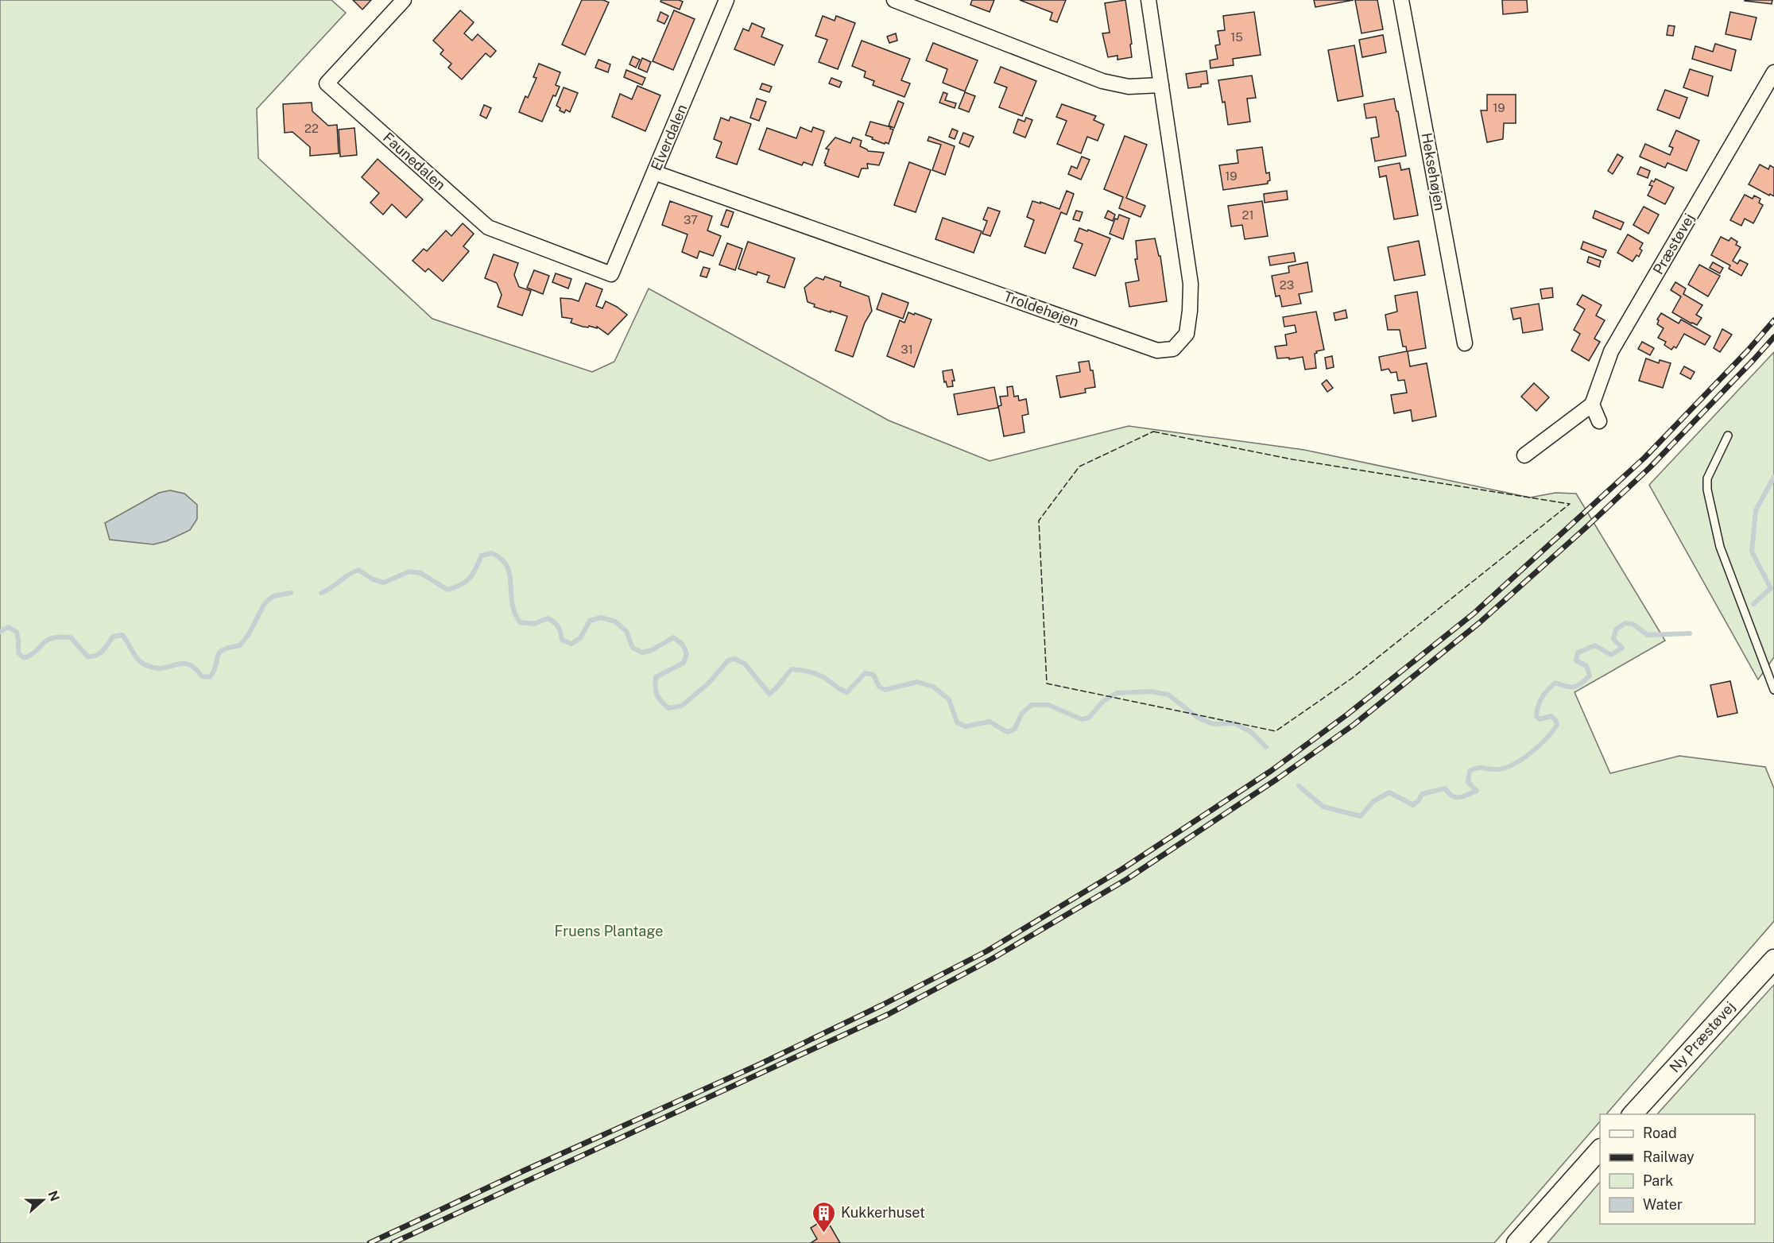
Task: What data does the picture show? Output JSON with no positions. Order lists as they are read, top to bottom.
{
  "streets": {
    "street": [
      "Elverdalen",
      "Faunedalen",
      "Heksehøjen",
      "Præstøvej",
      "Troldehøjen",
      "Ny Præstøvej"
    ]
  },
  "crossings": [
    ["Elverdalen", "Faunedalen"],
    ["Elverdalen", "Troldehøjen"]
  ],
  "parks": ["Fruens Plantage"],
  "places": {
    "building": ["Kukkerhuset"]
  },
  "house_numbers": [
    "15",
    "19",
    "22",
    "19",
    "21",
    "37",
    "23",
    "31"
  ],
  "legend": [
    "Road",
    "Railway",
    "Park",
    "Water"
  ],
  "north": "right"
}
